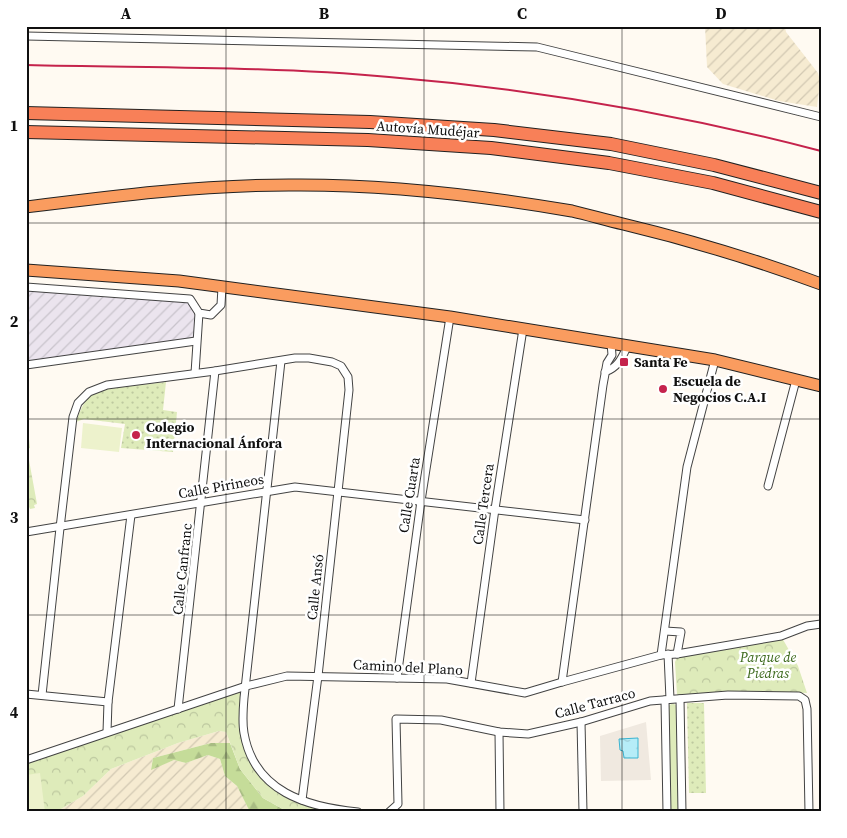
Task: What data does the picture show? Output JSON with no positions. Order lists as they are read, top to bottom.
{
  "streets": {
    "highway": ["Autovía Mudéjar"],
    "street": [
      "Calle Pirineos",
      "Calle Cuarta",
      "Calle Tercera",
      "Calle Canfranc",
      "Calle Ansó",
      "Camino del Plano",
      "Calle Tarraco"
    ]
  },
  "crossings": [
    ["Calle Pirineos", "Calle Cuarta"],
    ["Calle Pirineos", "Calle Tercera"],
    ["Calle Pirineos", "Calle Canfranc"],
    ["Calle Pirineos", "Calle Ansó"],
    ["Calle Cuarta", "Camino del Plano"],
    ["Calle Tercera", "Camino del Plano"],
    ["Calle Canfranc", "Camino del Plano"],
    ["Calle Ansó", "Camino del Plano"]
  ],
  "parks": ["Parque de Piedras"],
  "places": {
    "transit": ["Santa Fe"],
    "other": ["Escuela de Negocios C.A.I", "Colegio Internacional Ánfora"]
  },
  "grid": {
    "columns": [
      "A",
      "B",
      "C",
      "D"
    ],
    "rows": [
      "1",
      "2",
      "3",
      "4"
    ]
  }
}
